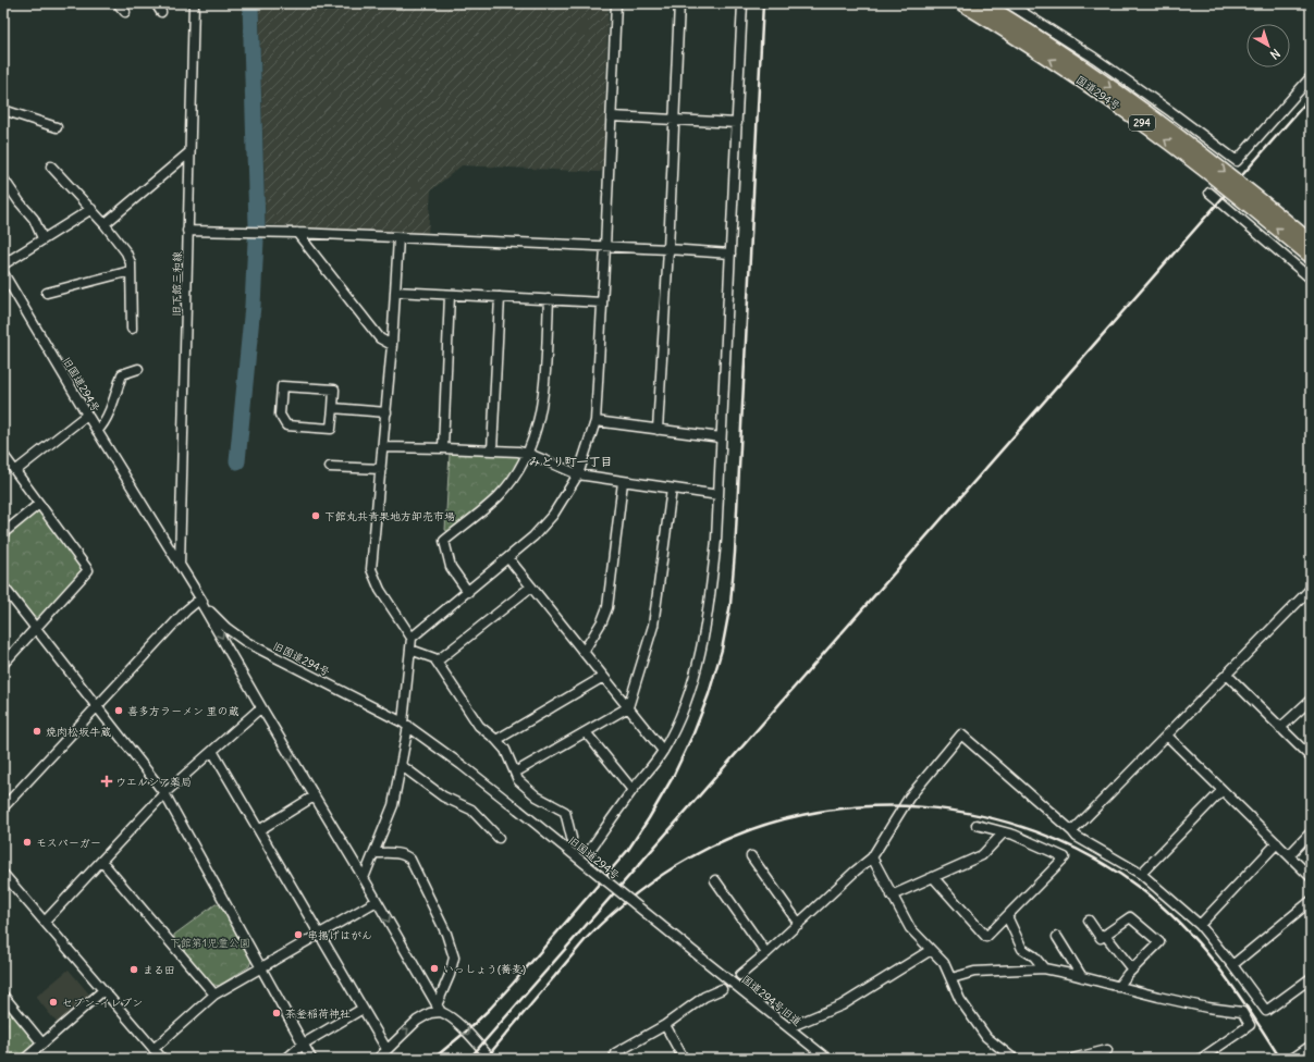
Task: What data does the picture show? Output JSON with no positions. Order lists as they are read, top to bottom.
{
  "streets": {
    "highway": ["国道294号", "294"],
    "street": ["旧下館三和線", "旧国道294号", "国道294号旧道"]
  },
  "crossings": [
    ["旧下館三和線", "旧国道294号"],
    ["旧国道294号", "国道294号旧道"]
  ],
  "districts": ["みどり町一丁目"],
  "parks": ["下館第1児童公園"],
  "places": {
    "other": [
      "下館丸共青果地方卸売市場",
      "喜多方ラーメン 里の蔵",
      "焼肉松坂牛蔵",
      "モスバーガー",
      "串揚げはがん",
      "いっしょう(蕎麦)",
      "まる田",
      "セブン-イレブン",
      "茶釜稲荷神社"
    ],
    "health": ["ウエルシア薬局"]
  },
  "north": "bottom right"
}
